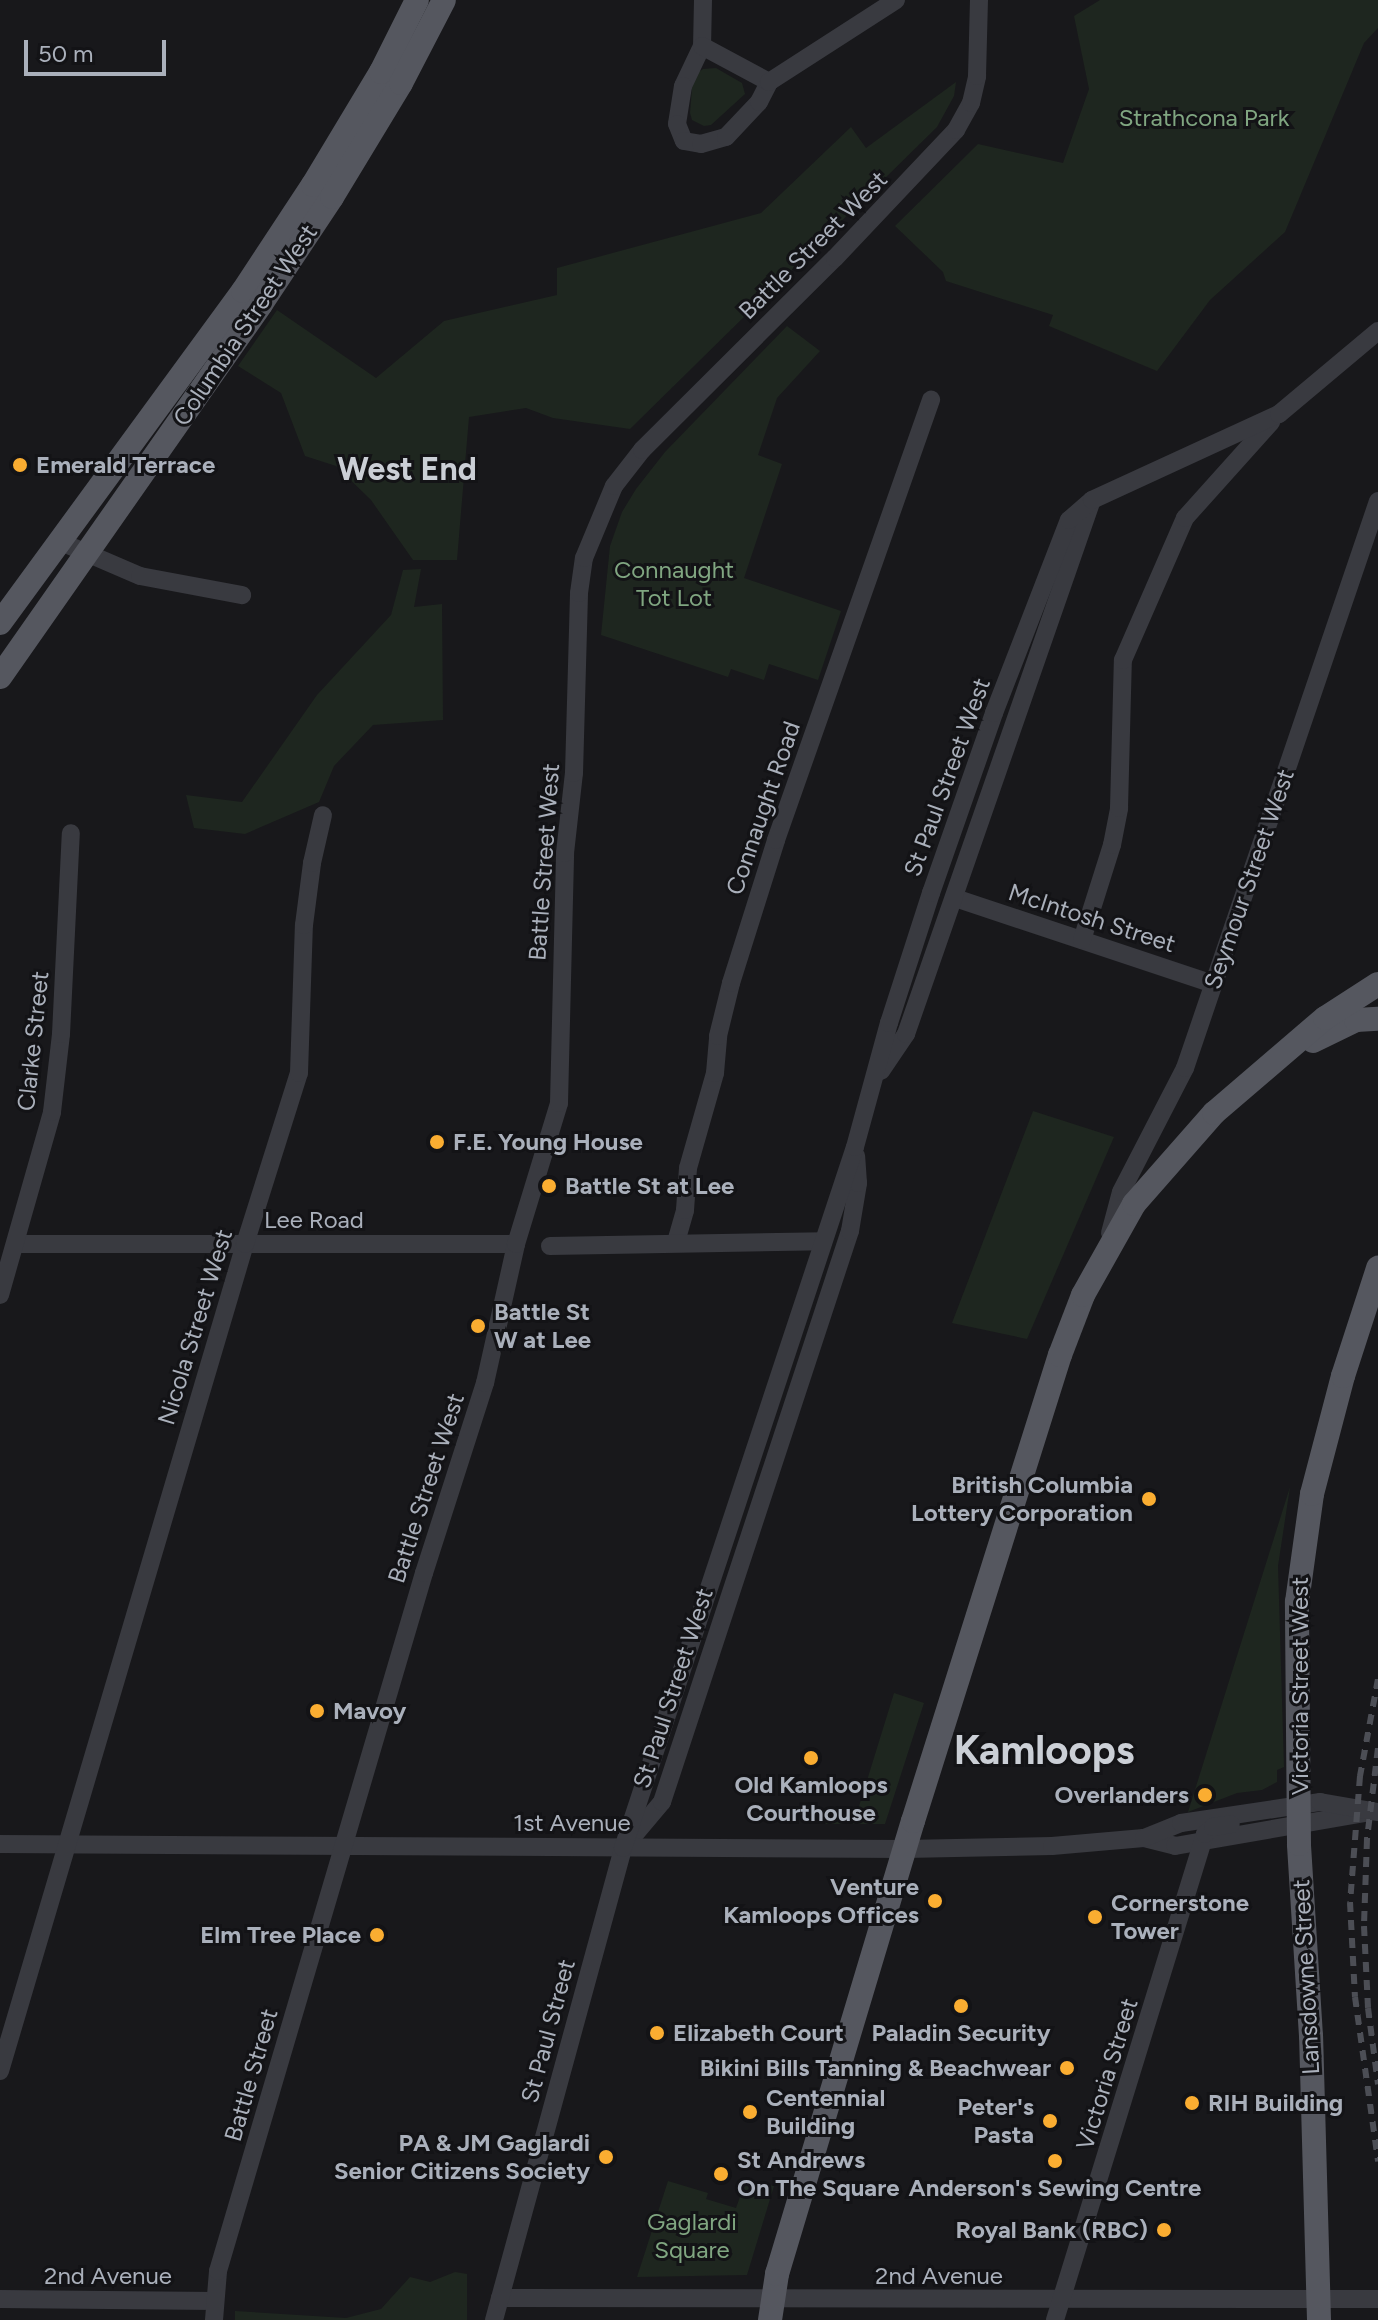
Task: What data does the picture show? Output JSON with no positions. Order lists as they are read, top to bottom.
{
  "streets": {
    "main road": [
      "Columbia Street West",
      "Seymour Street West",
      "Victoria Street West",
      "Lansdowne Street"
    ],
    "street": [
      "Battle Street West",
      "St Paul Street West",
      "Connaught Road",
      "McIntosh Street",
      "Clarke Street",
      "Lee Road",
      "Nicola Street West",
      "1st Avenue",
      "St Paul Street",
      "Victoria Street",
      "Battle Street",
      "2nd Avenue"
    ]
  },
  "crossings": [
    ["Battle Street West", "Lee Road"],
    ["Battle Street West", "1st Avenue"],
    ["Battle Street West", "Battle Street"],
    ["St Paul Street West", "McIntosh Street"],
    ["St Paul Street West", "1st Avenue"],
    ["St Paul Street West", "St Paul Street"],
    ["Seymour Street West", "McIntosh Street"],
    ["Seymour Street West", "1st Avenue"],
    ["Seymour Street West", "2nd Avenue"],
    ["Clarke Street", "Lee Road"],
    ["Lee Road", "Nicola Street West"],
    ["Nicola Street West", "1st Avenue"],
    ["Victoria Street West", "1st Avenue"],
    ["Victoria Street West", "Lansdowne Street"],
    ["1st Avenue", "Lansdowne Street"],
    ["1st Avenue", "St Paul Street"],
    ["1st Avenue", "Victoria Street"],
    ["1st Avenue", "Battle Street"],
    ["Lansdowne Street", "2nd Avenue"],
    ["St Paul Street", "2nd Avenue"],
    ["Victoria Street", "2nd Avenue"],
    ["Battle Street", "2nd Avenue"]
  ],
  "districts": ["West End", "Kamloops"],
  "parks": ["Strathcona Park", "Connaught Tot Lot", "Gaglardi Square"],
  "places": [
    "Emerald Terrace",
    "F.E. Young House",
    "Battle St at Lee",
    "Battle St W at Lee",
    "British Columbia Lottery Corporation",
    "Mavoy",
    "Old Kamloops Courthouse",
    "Overlanders",
    "Venture Kamloops Offices",
    "Cornerstone Tower",
    "Elm Tree Place",
    "Paladin Security",
    "Elizabeth Court",
    "Bikini Bills Tanning & Beachwear",
    "RIH Building",
    "Centennial Building",
    "Peter's Pasta",
    "PA & JM Gaglardi Senior Citizens Society",
    "Anderson's Sewing Centre",
    "St Andrews On The Square",
    "Royal Bank (RBC)"
  ],
  "scale_bar": "50 m"
}
